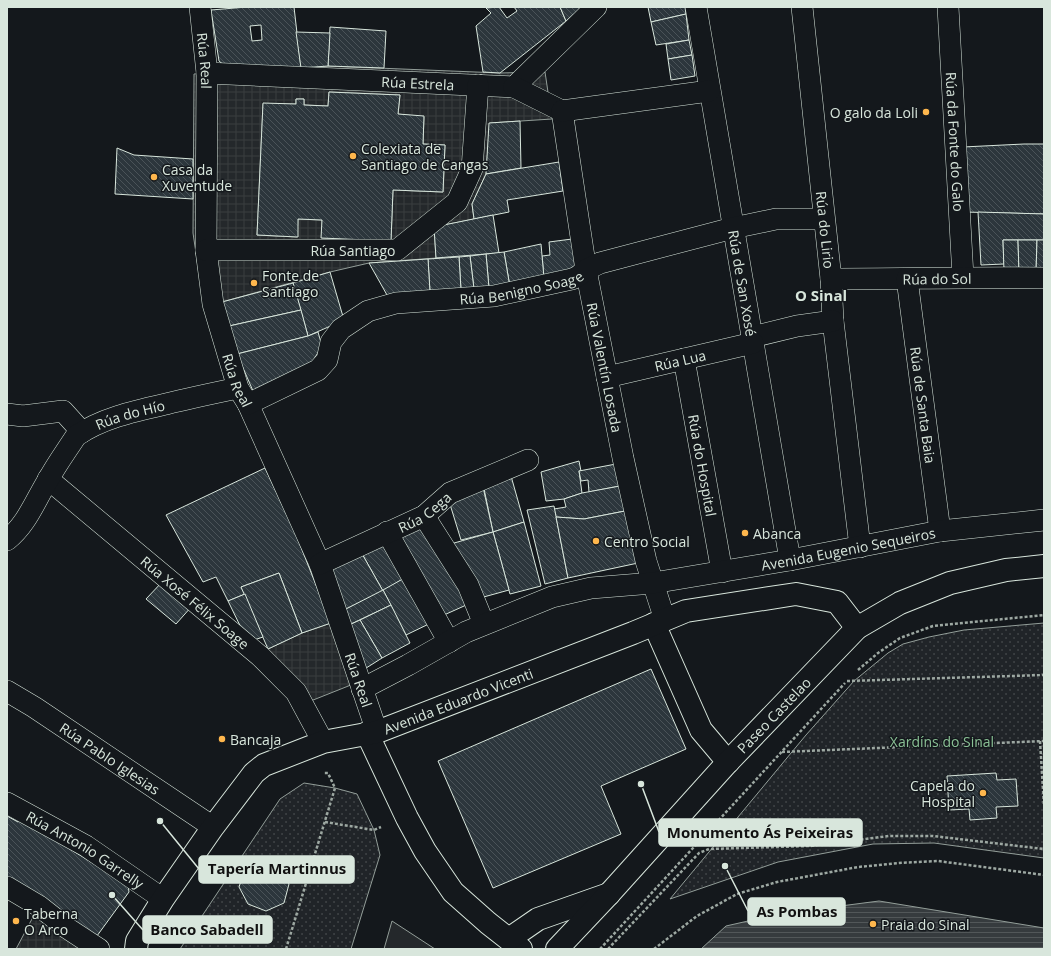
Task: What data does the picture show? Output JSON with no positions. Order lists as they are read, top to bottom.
{
  "streets": {
    "street": [
      "Rúa Real",
      "Rúa Estrela",
      "Rúa da Fonte do Galo",
      "Rúa do Lirio",
      "Rúa Santiago",
      "Rúa do Sol",
      "Rúa Benigno Soage",
      "Rúa de San Xosé",
      "Rúa Lua",
      "Rúa Valentín Losada",
      "Rúa de Santa Baia",
      "Rúa do Hío",
      "Rúa do Hospital",
      "Rúa Cega",
      "Avenida Eugenio Sequeiros",
      "Rúa Xosé Félix Soage",
      "Avenida Eduardo Vicenti",
      "Paseo Castelao",
      "Rúa Pablo Iglesias",
      "Rúa Antonio Garrelly"
    ]
  },
  "crossings": [
    ["Rúa Real", "Rúa Estrela"],
    ["Rúa Real", "Rúa Santiago"],
    ["Rúa Real", "Rúa Benigno Soage"],
    ["Rúa Real", "Rúa do Hío"],
    ["Rúa Real", "Rúa Cega"],
    ["Rúa Real", "Avenida Eugenio Sequeiros"],
    ["Rúa Real", "Avenida Eduardo Vicenti"],
    ["Rúa Estrela", "Rúa Santiago"],
    ["Rúa da Fonte do Galo", "Rúa do Sol"],
    ["Rúa do Lirio", "Rúa do Sol"],
    ["Rúa do Lirio", "Rúa Benigno Soage"],
    ["Rúa do Lirio", "Rúa Lua"],
    ["Rúa do Lirio", "Avenida Eugenio Sequeiros"],
    ["Rúa do Sol", "Rúa de Santa Baia"],
    ["Rúa Benigno Soage", "Rúa de San Xosé"],
    ["Rúa Benigno Soage", "Rúa Valentín Losada"],
    ["Rúa Benigno Soage", "Rúa do Hío"],
    ["Rúa de San Xosé", "Rúa Lua"],
    ["Rúa de San Xosé", "Avenida Eugenio Sequeiros"],
    ["Rúa Lua", "Rúa Valentín Losada"],
    ["Rúa Lua", "Rúa do Hospital"],
    ["Rúa Valentín Losada", "Avenida Eugenio Sequeiros"],
    ["Rúa Valentín Losada", "Avenida Eduardo Vicenti"],
    ["Rúa de Santa Baia", "Avenida Eugenio Sequeiros"],
    ["Rúa do Hío", "Rúa Xosé Félix Soage"],
    ["Rúa do Hospital", "Avenida Eugenio Sequeiros"],
    ["Rúa Xosé Félix Soage", "Avenida Eduardo Vicenti"],
    ["Avenida Eduardo Vicenti", "Paseo Castelao"],
    ["Avenida Eduardo Vicenti", "Rúa Pablo Iglesias"],
    ["Avenida Eduardo Vicenti", "Rúa Antonio Garrelly"]
  ],
  "districts": ["O Sinal"],
  "parks": ["Xardíns do Sinal"],
  "places": [
    "O galo da Loli",
    "Colexiata de Santiago de Cangas",
    "Casa da Xuventude",
    "Fonte de Santiago",
    "Abanca",
    "Centro Social",
    "Bancaja",
    "Monumento Ás Peixeiras",
    "Capela do Hospital",
    "Tapería Martinnus",
    "As Pombas",
    "Banco Sabadell",
    "Taberna O Arco",
    "Praia do Sinal"
  ]
}
